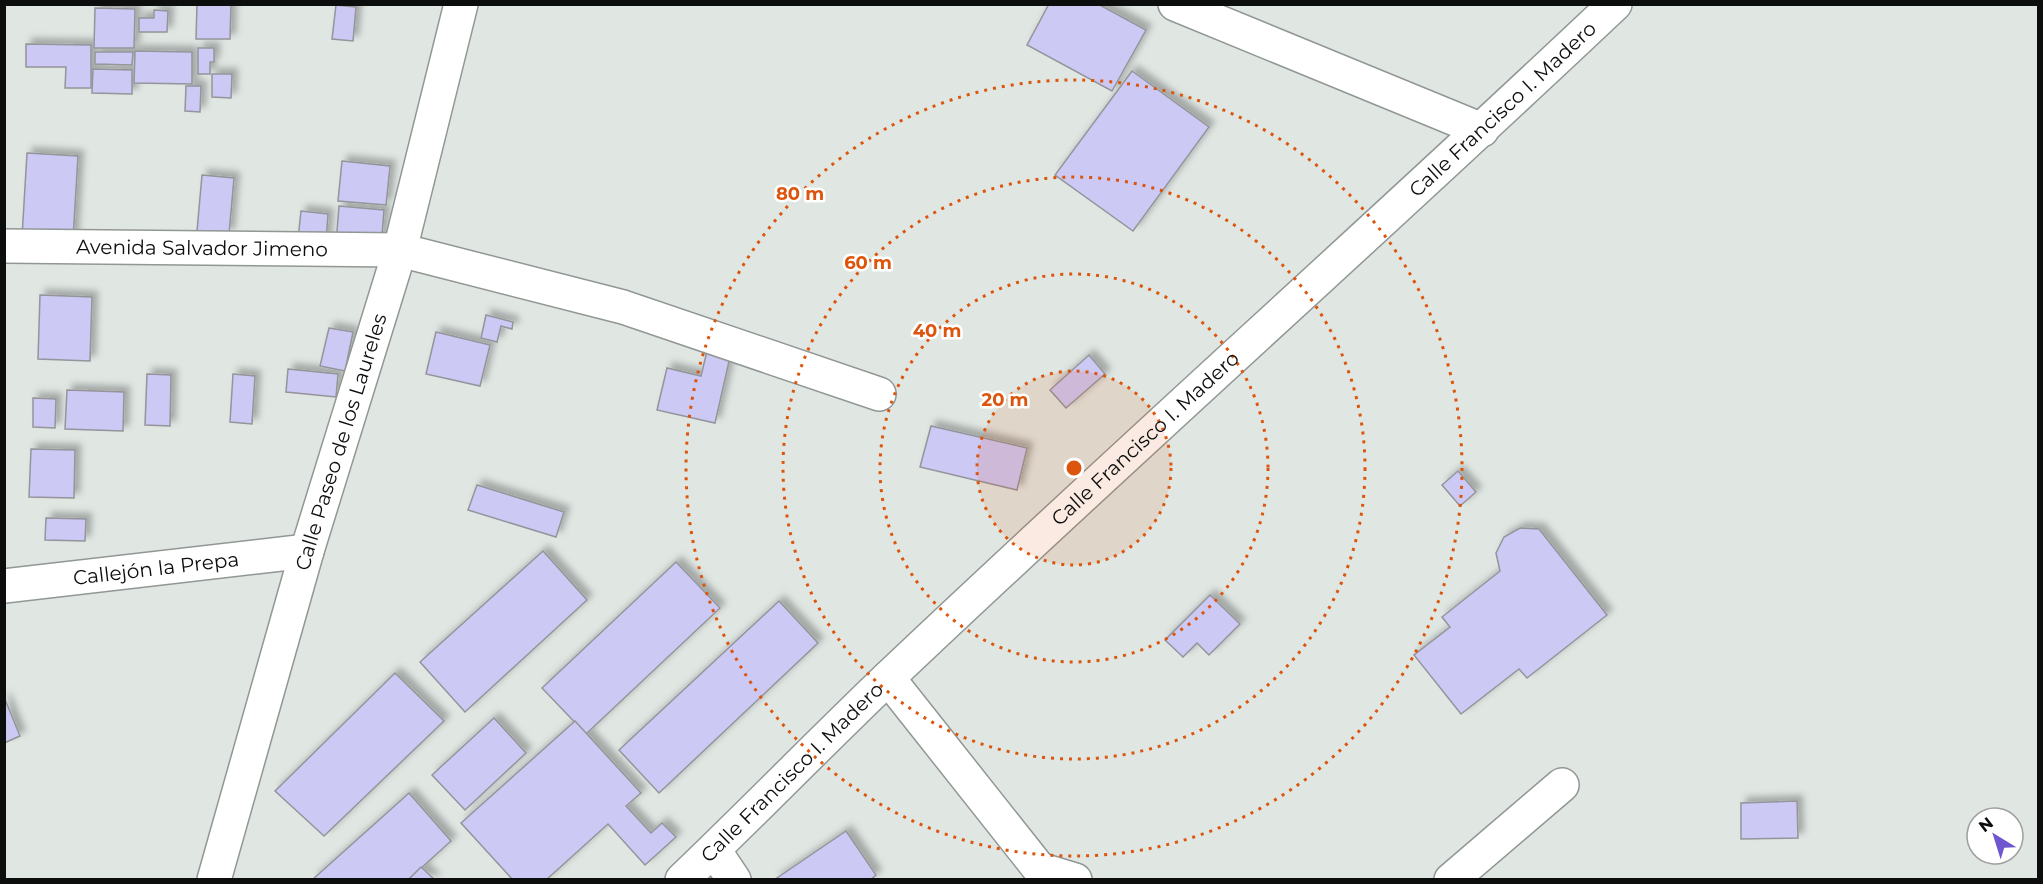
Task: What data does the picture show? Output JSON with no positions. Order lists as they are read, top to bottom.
{
  "streets": {
    "street": [
      "Calle Francisco I. Madero",
      "Avenida Salvador Jimeno",
      "Calle Paseo de los Laureles",
      "Callejón la Prepa"
    ]
  },
  "crossings": [
    ["Avenida Salvador Jimeno", "Calle Paseo de los Laureles"],
    ["Calle Paseo de los Laureles", "Callejón la Prepa"]
  ],
  "north": "top left",
  "rings": [
    "80 m",
    "60 m",
    "40 m",
    "20 m"
  ]
}
